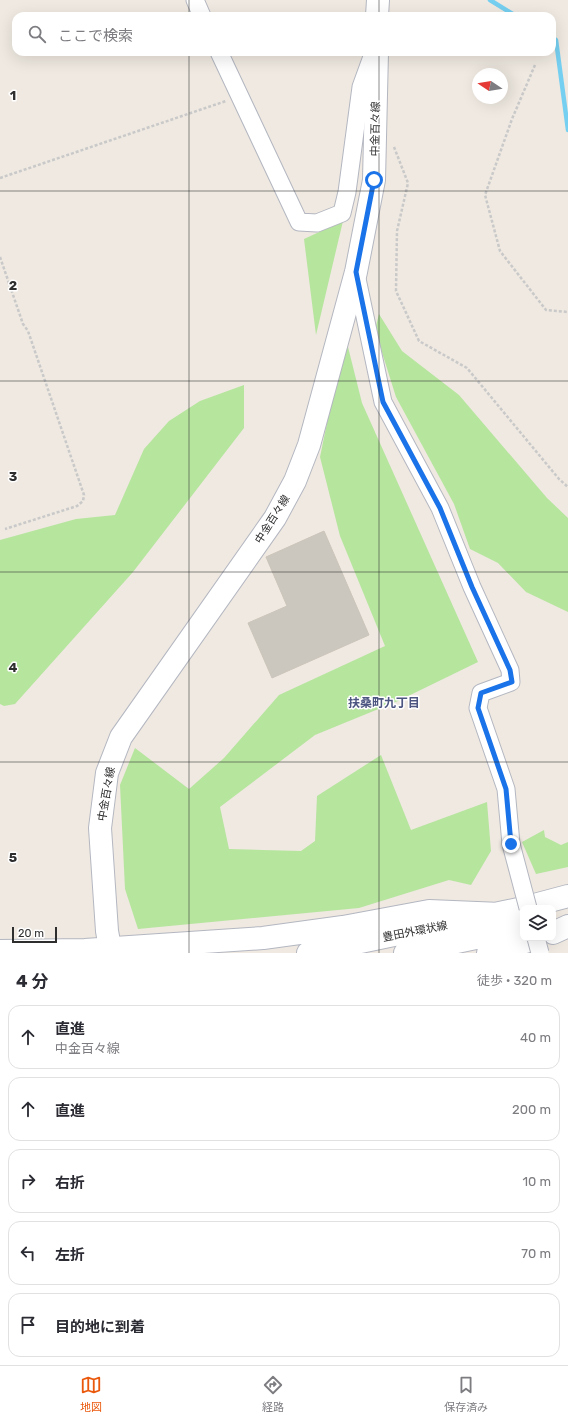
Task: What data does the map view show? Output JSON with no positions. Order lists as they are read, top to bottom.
{
  "streets": {
    "main road": ["中金百々線", "豊田外環状線"]
  },
  "districts": ["扶桑町九丁目"],
  "scale_bar": "20 m",
  "north": "left",
  "page": {
    "search": "ここで検索",
    "scale": "20 m",
    "heading": ["4 分", "徒歩 · 320 m"],
    "list": [
      ["直進", "中金百々線", "40 m"],
      ["直進", "200 m"],
      ["右折", "10 m"],
      ["左折", "70 m"],
      "目的地に到着"
    ],
    "nav": ["地図", "経路", "保存済み"]
  },
  "grid": {
    "rows": [
      "1",
      "2",
      "3",
      "4",
      "5"
    ]
  }
}
